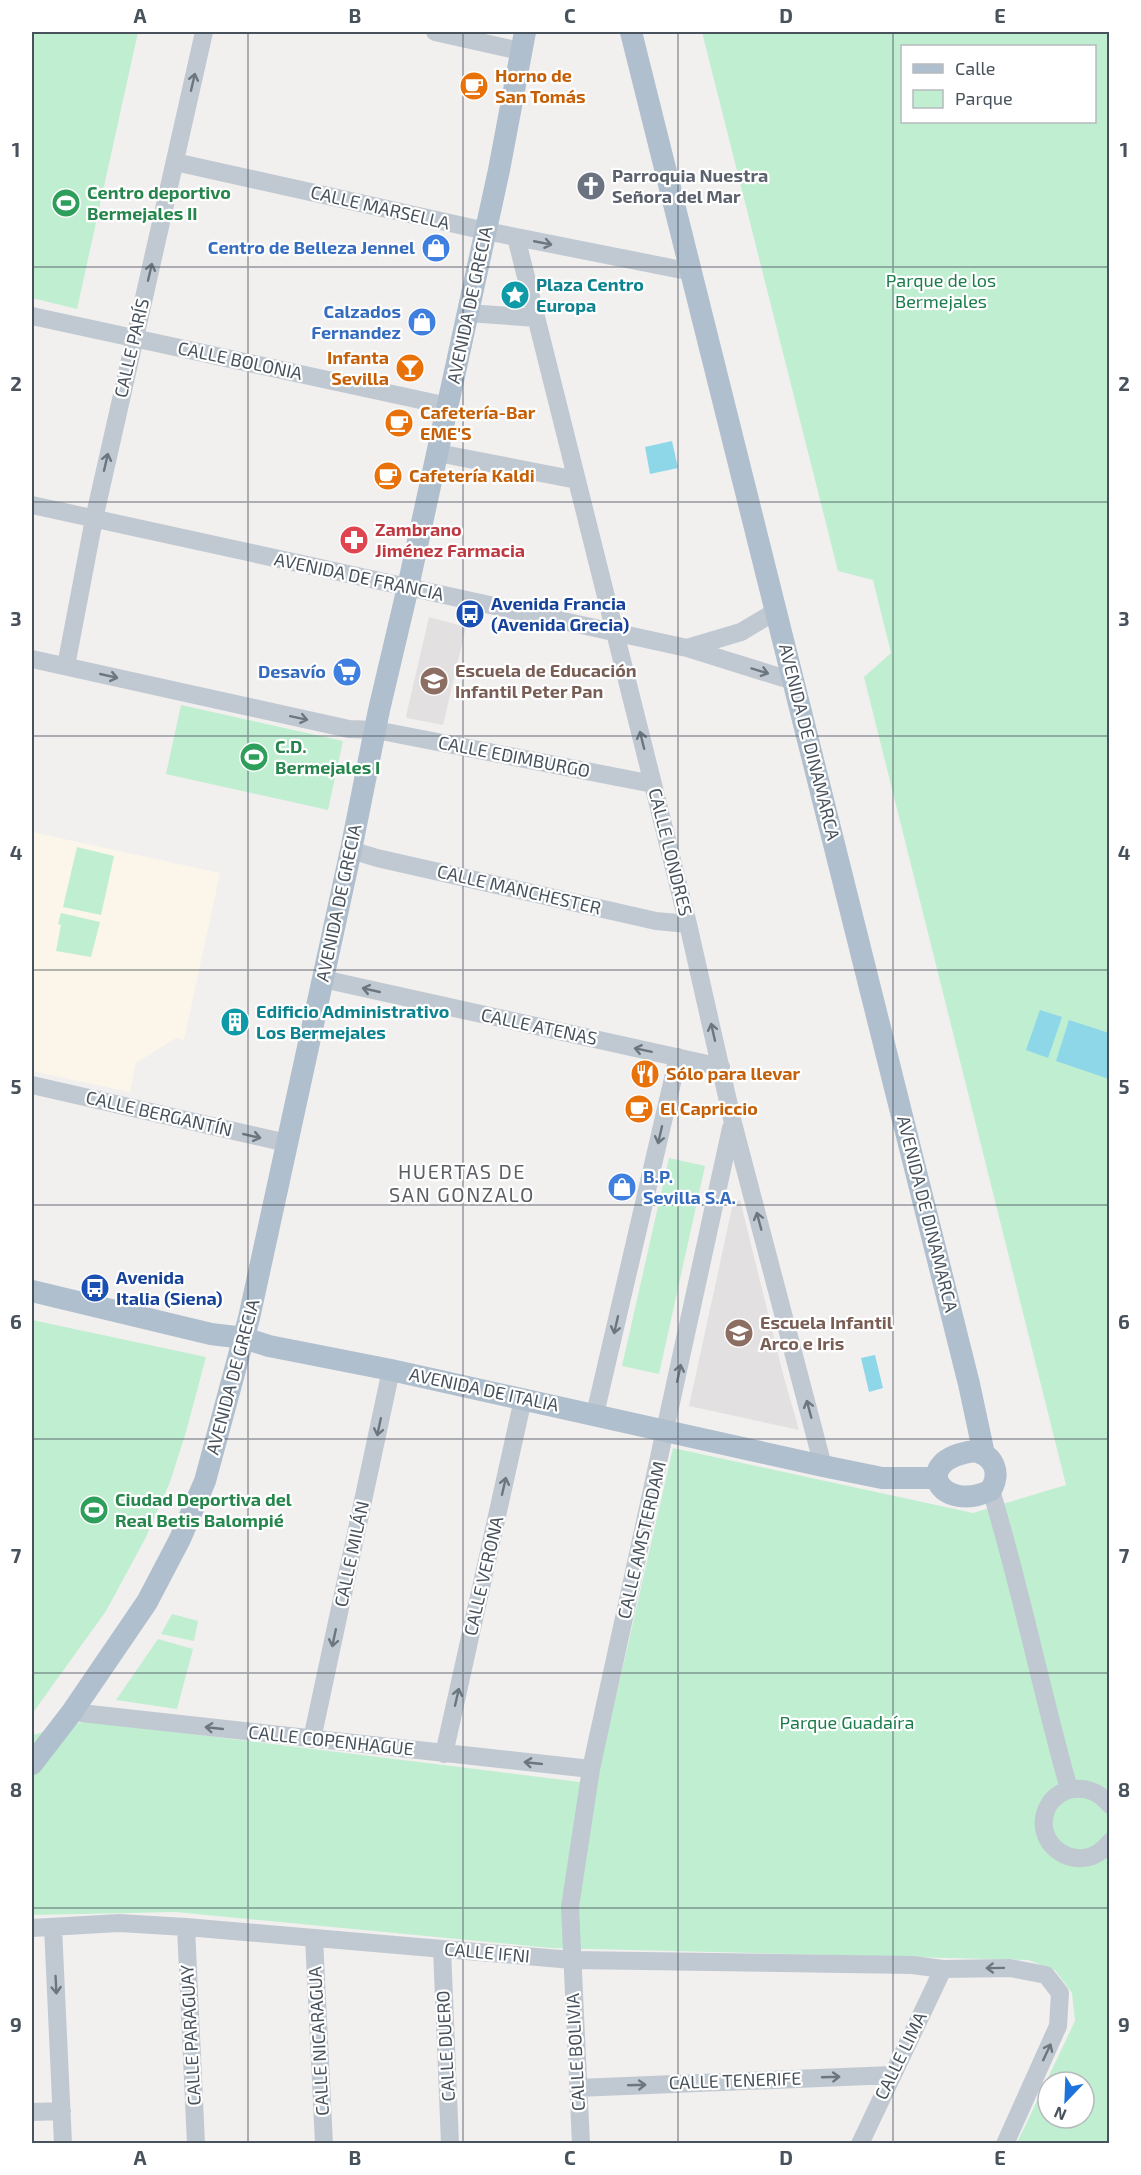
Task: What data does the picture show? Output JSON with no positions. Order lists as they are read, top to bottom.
{
  "streets": {
    "main road": ["AVENIDA DE GRECIA", "AVENIDA DE DINAMARCA", "AVENIDA DE ITALIA"],
    "street": [
      "CALLE MARSELLA",
      "CALLE PARÍS",
      "CALLE BOLONIA",
      "AVENIDA DE FRANCIA",
      "CALLE EDIMBURGO",
      "CALLE LONDRES",
      "CALLE MANCHESTER",
      "CALLE ATENAS",
      "CALLE BERGANTÍN",
      "CALLE AMSTERDAM",
      "CALLE MILÁN",
      "CALLE VERONA",
      "CALLE COPENHAGUE",
      "CALLE IFNI",
      "CALLE PARAGUAY",
      "CALLE NICARAGUA",
      "CALLE DUERO",
      "CALLE BOLIVIA",
      "CALLE LIMA",
      "CALLE TENERIFE"
    ]
  },
  "crossings": [
    ["CALLE MARSELLA", "AVENIDA DE GRECIA"],
    ["CALLE MARSELLA", "CALLE PARÍS"],
    ["CALLE MARSELLA", "AVENIDA DE DINAMARCA"],
    ["CALLE MARSELLA", "CALLE LONDRES"],
    ["AVENIDA DE GRECIA", "CALLE BOLONIA"],
    ["AVENIDA DE GRECIA", "AVENIDA DE FRANCIA"],
    ["AVENIDA DE GRECIA", "CALLE EDIMBURGO"],
    ["AVENIDA DE GRECIA", "CALLE MANCHESTER"],
    ["AVENIDA DE GRECIA", "CALLE ATENAS"],
    ["AVENIDA DE GRECIA", "CALLE BERGANTÍN"],
    ["AVENIDA DE GRECIA", "AVENIDA DE ITALIA"],
    ["AVENIDA DE GRECIA", "CALLE COPENHAGUE"],
    ["CALLE PARÍS", "CALLE BOLONIA"],
    ["CALLE PARÍS", "AVENIDA DE FRANCIA"],
    ["CALLE PARÍS", "CALLE EDIMBURGO"],
    ["AVENIDA DE FRANCIA", "AVENIDA DE DINAMARCA"],
    ["AVENIDA DE FRANCIA", "CALLE LONDRES"],
    ["AVENIDA DE DINAMARCA", "AVENIDA DE ITALIA"],
    ["CALLE EDIMBURGO", "CALLE LONDRES"],
    ["CALLE LONDRES", "CALLE MANCHESTER"],
    ["CALLE LONDRES", "CALLE ATENAS"],
    ["CALLE LONDRES", "AVENIDA DE ITALIA"],
    ["CALLE LONDRES", "CALLE AMSTERDAM"],
    ["AVENIDA DE ITALIA", "CALLE AMSTERDAM"],
    ["AVENIDA DE ITALIA", "CALLE MILÁN"],
    ["AVENIDA DE ITALIA", "CALLE VERONA"],
    ["CALLE AMSTERDAM", "CALLE COPENHAGUE"],
    ["CALLE AMSTERDAM", "CALLE IFNI"],
    ["CALLE AMSTERDAM", "CALLE BOLIVIA"],
    ["CALLE MILÁN", "CALLE COPENHAGUE"],
    ["CALLE VERONA", "CALLE COPENHAGUE"],
    ["CALLE IFNI", "CALLE PARAGUAY"],
    ["CALLE IFNI", "CALLE NICARAGUA"],
    ["CALLE IFNI", "CALLE DUERO"],
    ["CALLE IFNI", "CALLE BOLIVIA"],
    ["CALLE IFNI", "CALLE LIMA"],
    ["CALLE BOLIVIA", "CALLE TENERIFE"],
    ["CALLE LIMA", "CALLE TENERIFE"]
  ],
  "one_way": [
    "CALLE PARÍS",
    "CALLE EDIMBURGO",
    "CALLE LONDRES",
    "CALLE ATENAS",
    "CALLE BERGANTÍN",
    "CALLE MILÁN",
    "CALLE VERONA",
    "CALLE COPENHAGUE",
    "CALLE TENERIFE"
  ],
  "districts": ["HUERTAS DE SAN GONZALO"],
  "parks": ["Parque de los Bermejales", "Parque Guadaíra"],
  "places": {
    "cafe": [
      "Horno de San Tomás",
      "Cafetería-Bar EME'S",
      "Cafetería Kaldi",
      "El Capriccio"
    ],
    "church": ["Parroquia Nuestra Señora del Mar"],
    "sports": ["Centro deportivo Bermejales II", "C.D. Bermejales I", "Ciudad Deportiva del Real Betis Balompié"],
    "shop": ["Centro de Belleza Jennel", "Calzados Fernandez", "B.P. Sevilla S.A."],
    "place": ["Plaza Centro Europa"],
    "bar": ["Infanta Sevilla"],
    "pharmacy": ["Zambrano Jiménez Farmacia"],
    "bus stop": ["Avenida Francia (Avenida Grecia)", "Avenida Italia (Siena)"],
    "supermarket": ["Desavío"],
    "school or university": ["Escuela de Educación Infantil Peter Pan", "Escuela Infantil Arco e Iris"],
    "building": ["Edificio Administrativo Los Bermejales"],
    "restaurant": ["Sólo para llevar"]
  },
  "legend": ["Calle", "Parque"],
  "north": "bottom left",
  "grid": {
    "columns": [
      "A",
      "B",
      "C",
      "D",
      "E"
    ],
    "rows": [
      "1",
      "2",
      "3",
      "4",
      "5",
      "6",
      "7",
      "8",
      "9"
    ]
  }
}
